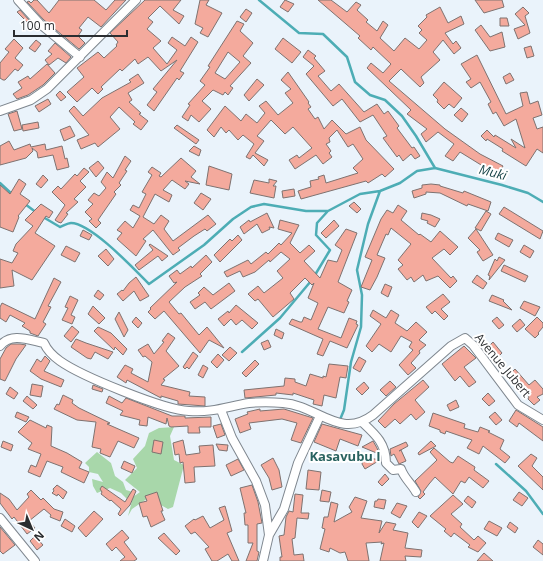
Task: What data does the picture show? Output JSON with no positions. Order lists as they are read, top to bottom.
{
  "streets": {
    "street": ["Avenue Jubert"]
  },
  "districts": ["Kasavubu I"],
  "water": ["Muki"],
  "scale_bar": "100 m",
  "north": "bottom right"
}
